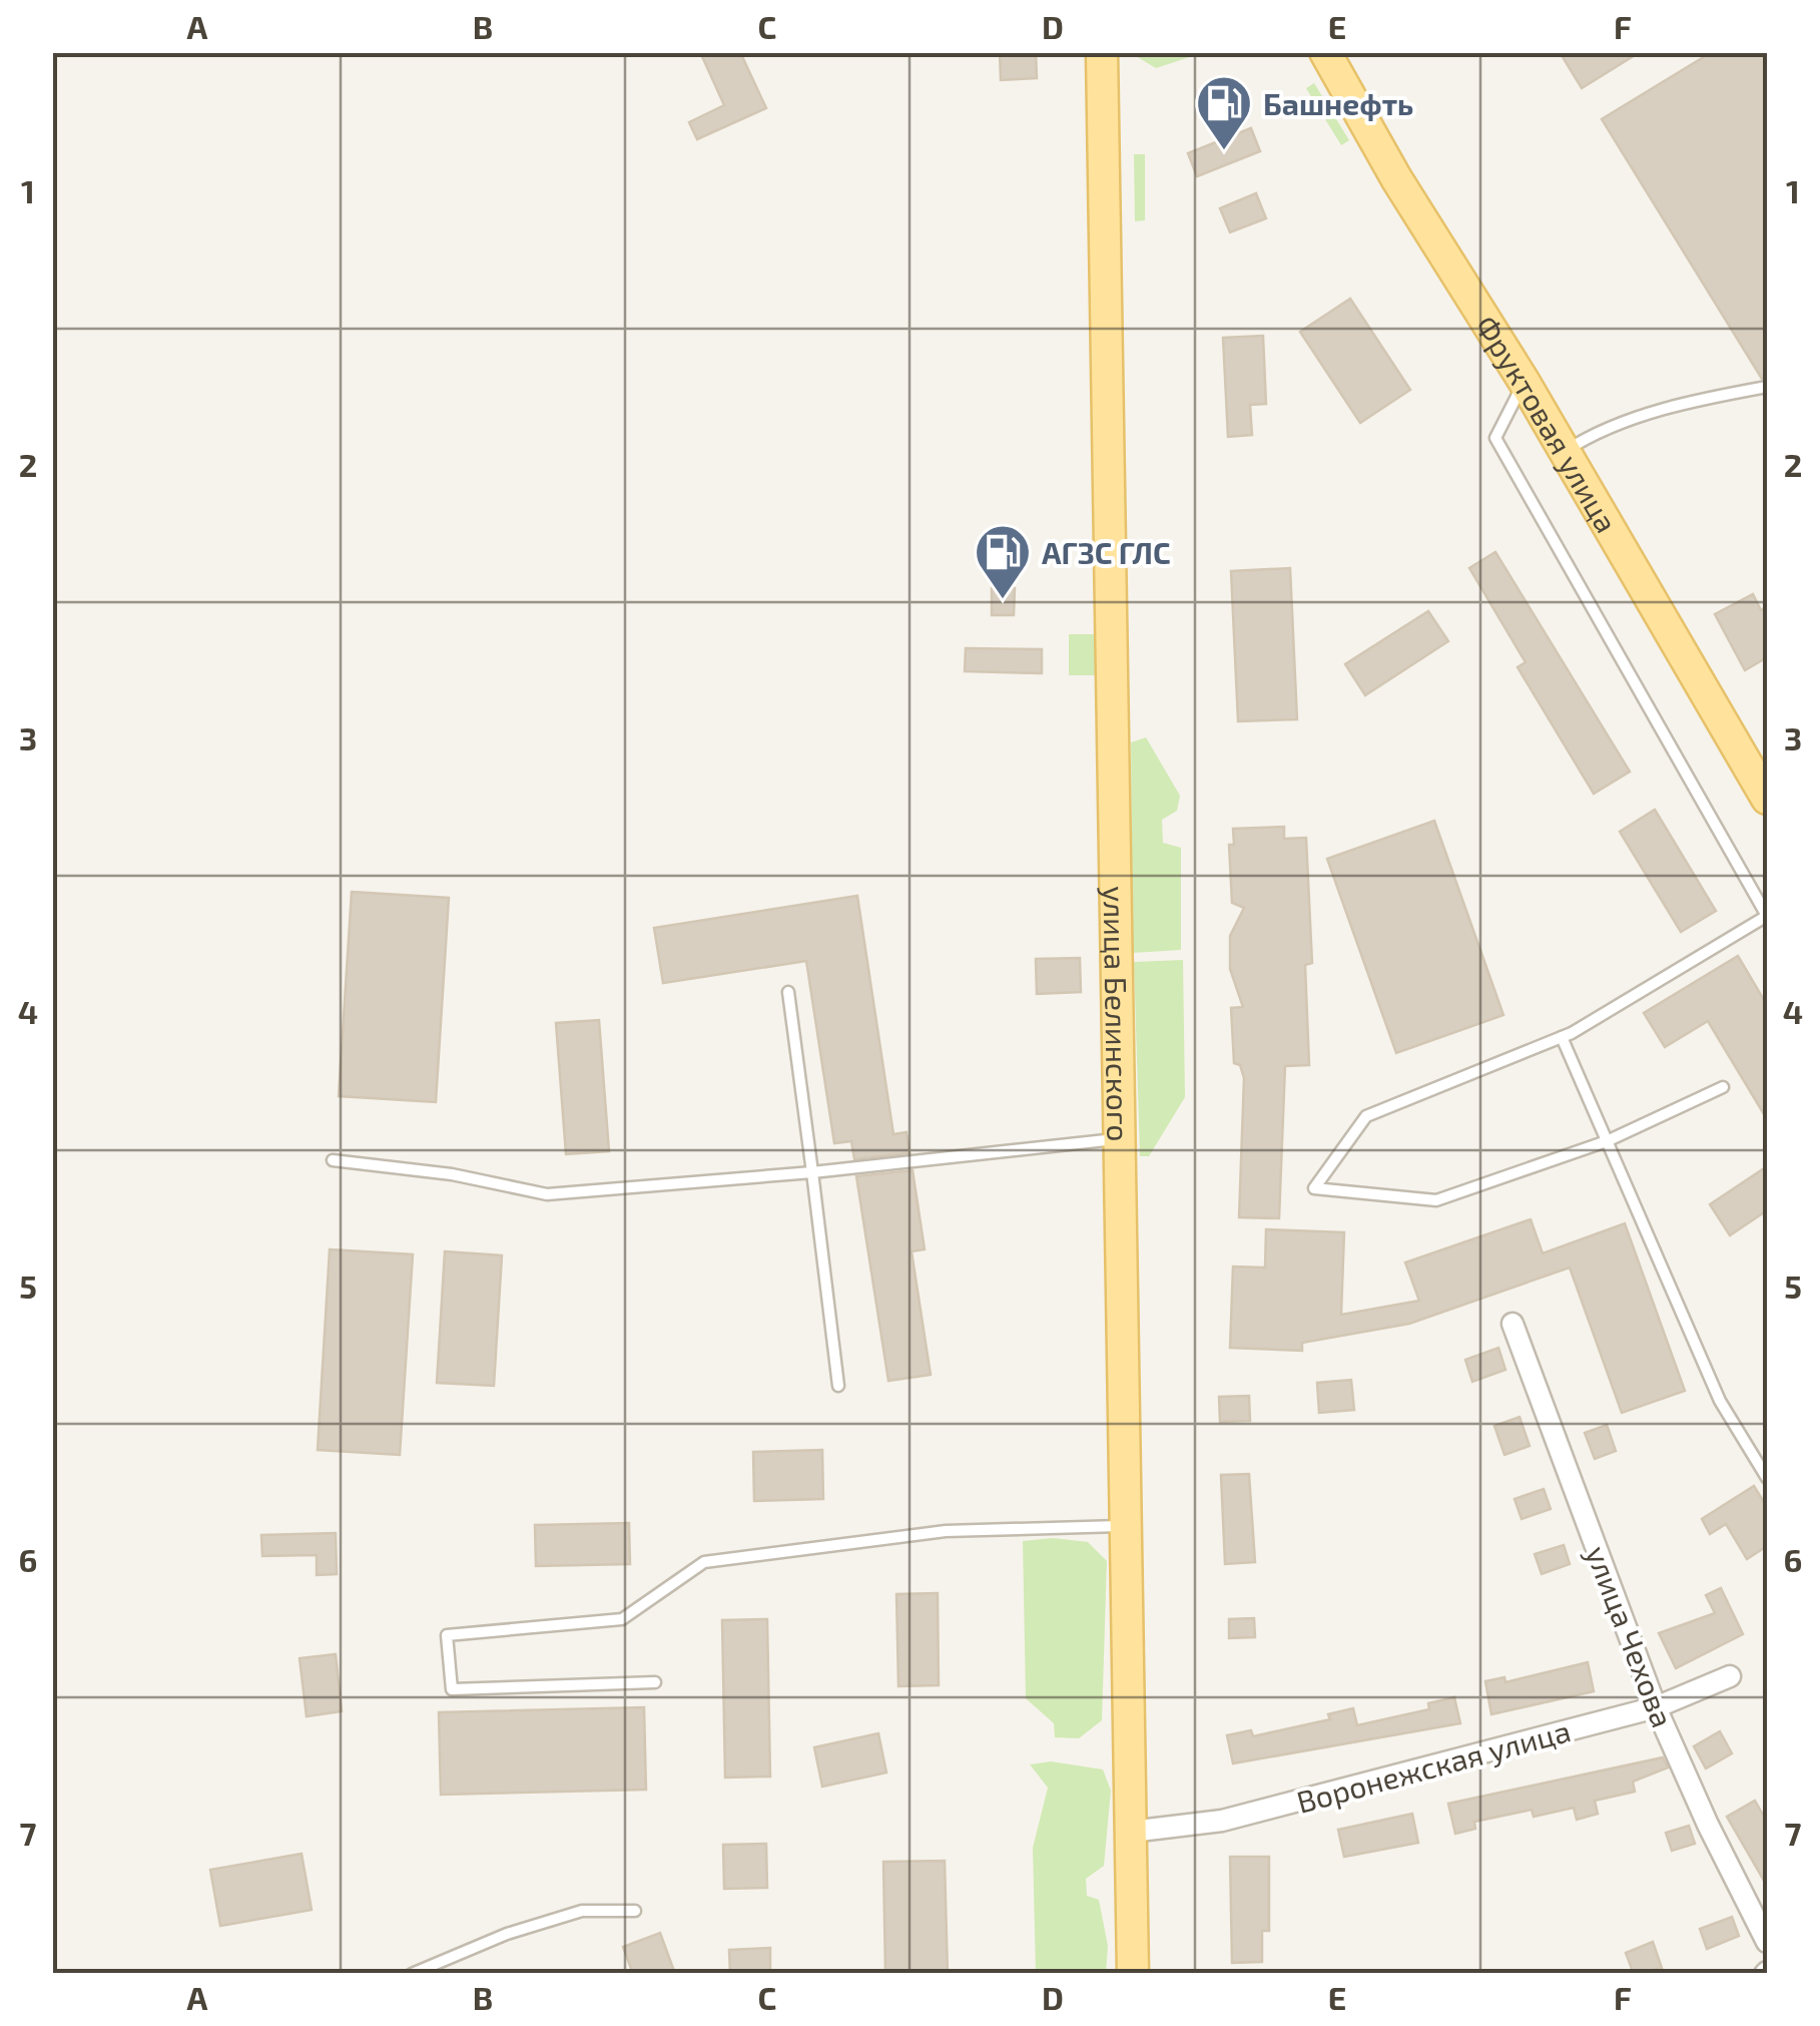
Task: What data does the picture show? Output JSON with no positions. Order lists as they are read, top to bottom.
{
  "streets": {
    "main road": ["Фруктовая улица", "улица Белинского"],
    "street": ["улица Чехова", "Воронежская улица"]
  },
  "crossings": [
    ["улица Белинского", "Воронежская улица"],
    ["улица Чехова", "Воронежская улица"]
  ],
  "places": {
    "fuel station": ["Башнефть", "АГЗС ГЛС"]
  },
  "grid": {
    "columns": [
      "A",
      "B",
      "C",
      "D",
      "E",
      "F"
    ],
    "rows": [
      "1",
      "2",
      "3",
      "4",
      "5",
      "6",
      "7"
    ]
  }
}
